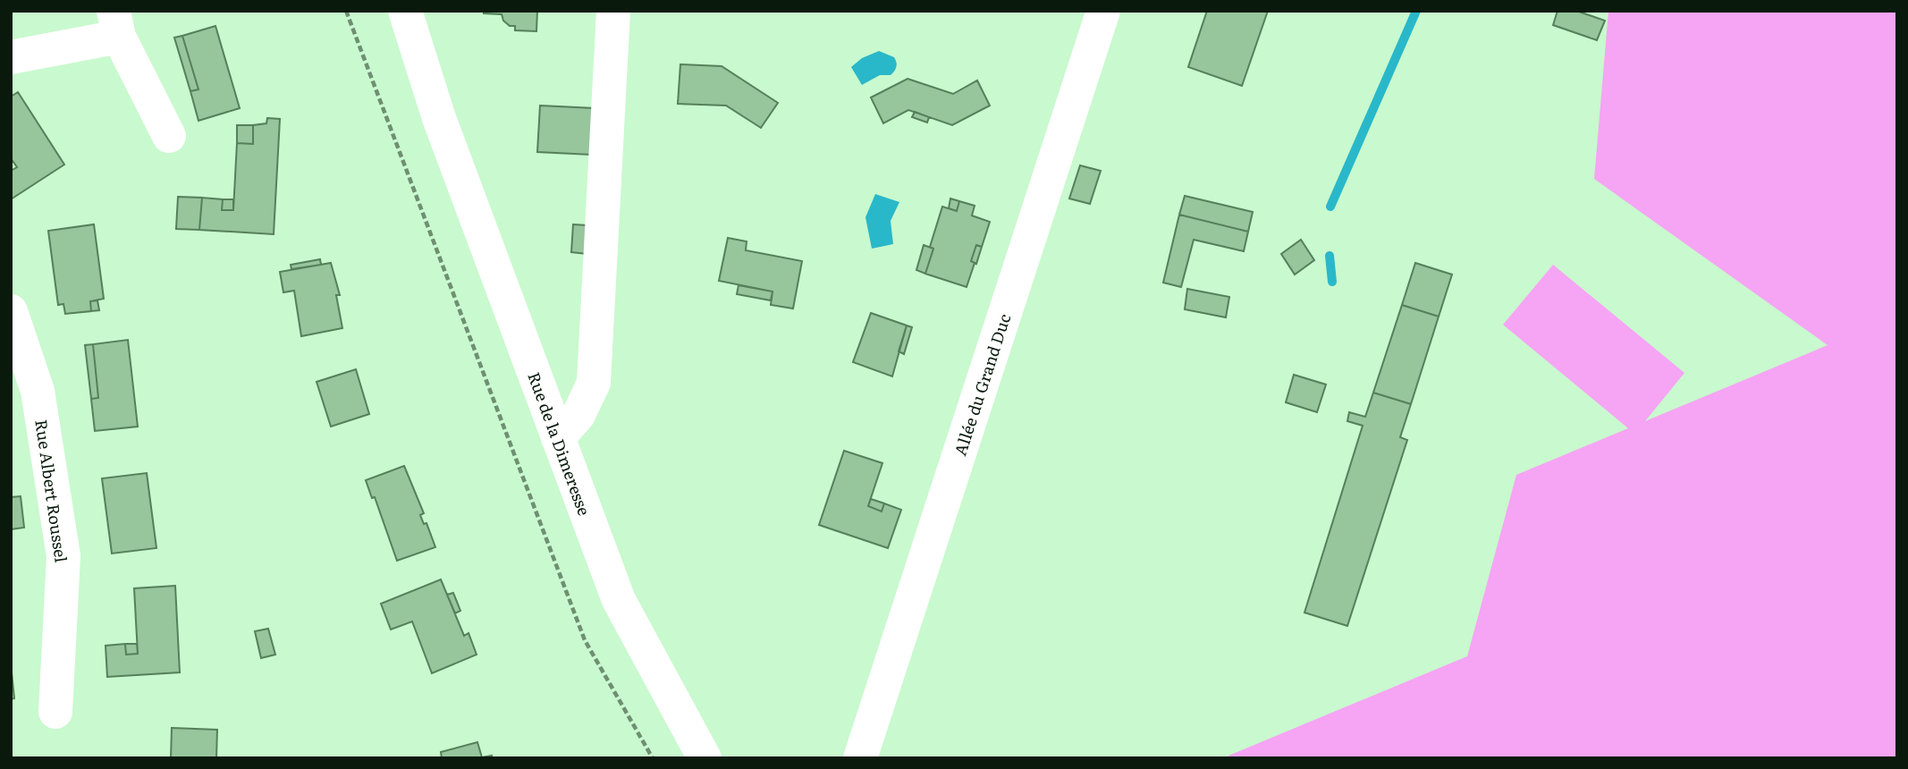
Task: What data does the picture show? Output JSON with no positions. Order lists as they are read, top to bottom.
{
  "streets": {
    "street": ["Allée du Grand Duc", "Rue de la Dimeresse", "Rue Albert Roussel"]
  }
}
